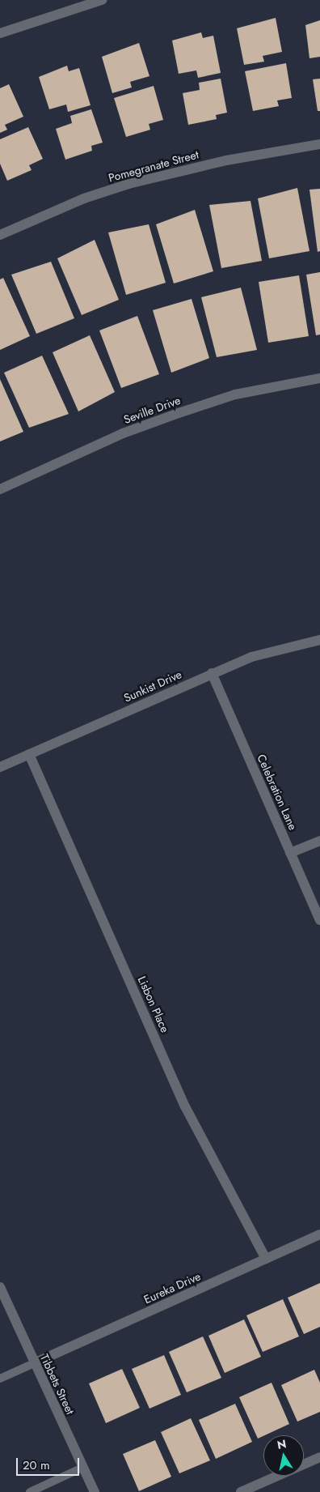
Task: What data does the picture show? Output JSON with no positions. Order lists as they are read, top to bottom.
{
  "streets": {
    "street": [
      "Pomegranate Street",
      "Seville Drive",
      "Sunkist Drive",
      "Celebration Lane",
      "Lisbon Place",
      "Eureka Drive",
      "Tibbets Street"
    ]
  },
  "crossings": [
    ["Sunkist Drive", "Celebration Lane"],
    ["Sunkist Drive", "Lisbon Place"],
    ["Lisbon Place", "Eureka Drive"],
    ["Eureka Drive", "Tibbets Street"]
  ],
  "scale_bar": "20 m",
  "north": "top"
}
